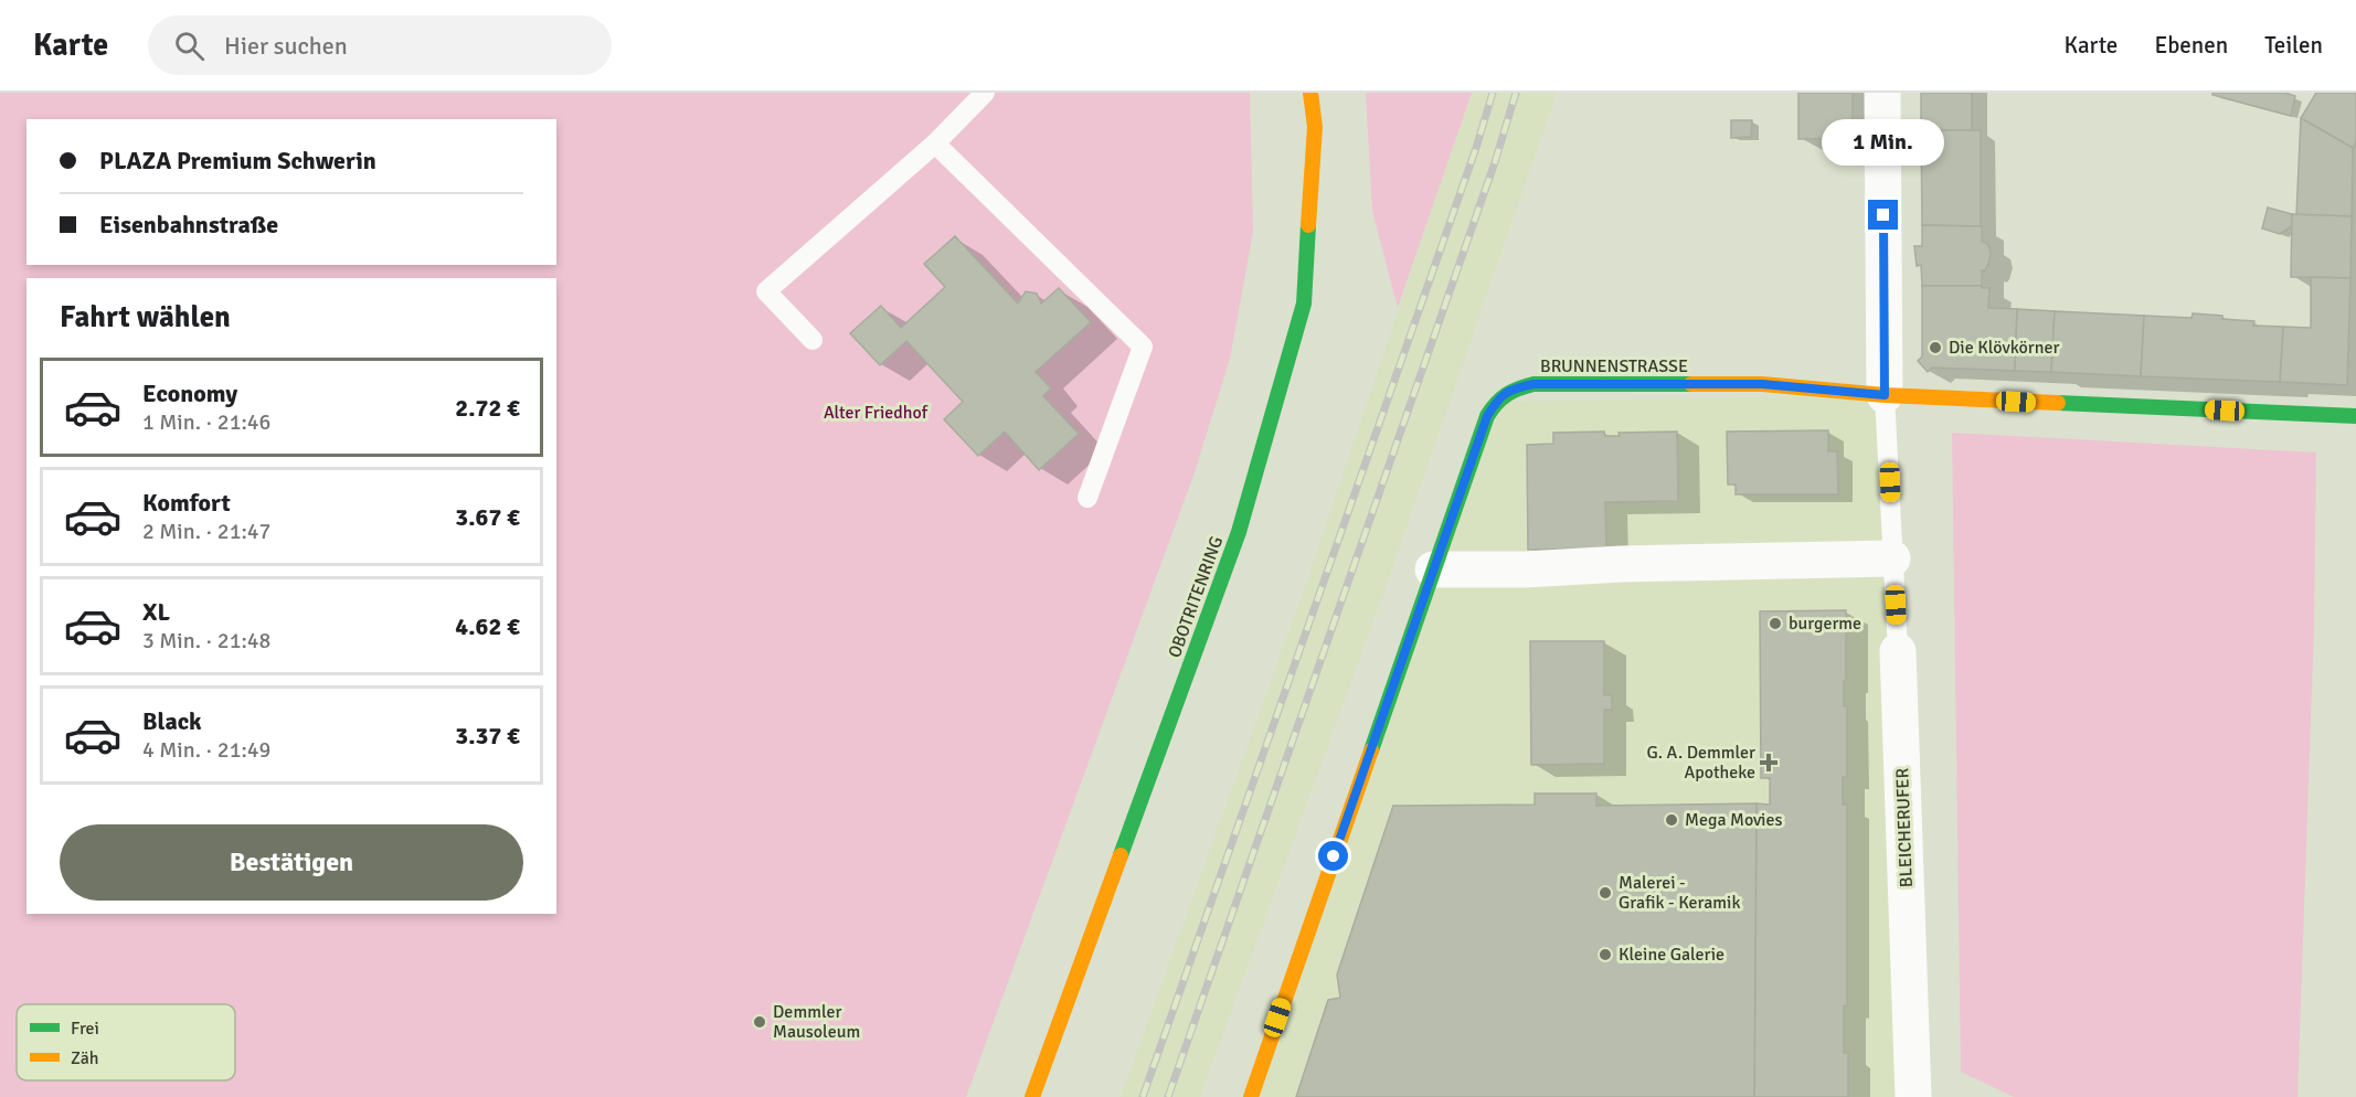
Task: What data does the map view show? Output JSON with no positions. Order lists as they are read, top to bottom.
{
  "streets": {
    "street": ["BRUNNENSTRASSE", "OBOTRITENRING", "BLEICHERUFER"]
  },
  "crossings": [
    ["BRUNNENSTRASSE", "BLEICHERUFER"]
  ],
  "parks": ["Alter Friedhof"],
  "places": {
    "other": [
      "Die Klövkörner",
      "burgerme",
      "Mega Movies",
      "Malerei - Grafik - Keramik",
      "Kleine Galerie",
      "Demmler Mausoleum"
    ],
    "health": ["G. A. Demmler Apotheke"]
  },
  "legend": ["Frei", "Zäh"],
  "page": {
    "header": "Karte",
    "search": "Hier suchen",
    "nav": ["Karte", "Ebenen", "Teilen"],
    "bubble": "1 Min.",
    "banner": ["PLAZA Premium Schwerin", "Eisenbahnstraße"],
    "heading": "Fahrt wählen",
    "list": [
      {
        "name": "Economy",
        "note": "1 Min. · 21:46",
        "value": "2.72 €"
      },
      {
        "name": "Komfort",
        "note": "2 Min. · 21:47",
        "value": "3.67 €"
      },
      {
        "name": "XL",
        "note": "3 Min. · 21:48",
        "value": "4.62 €"
      },
      {
        "name": "Black",
        "note": "4 Min. · 21:49",
        "value": "3.37 €"
      }
    ],
    "buttons": "Bestätigen"
  }
}
